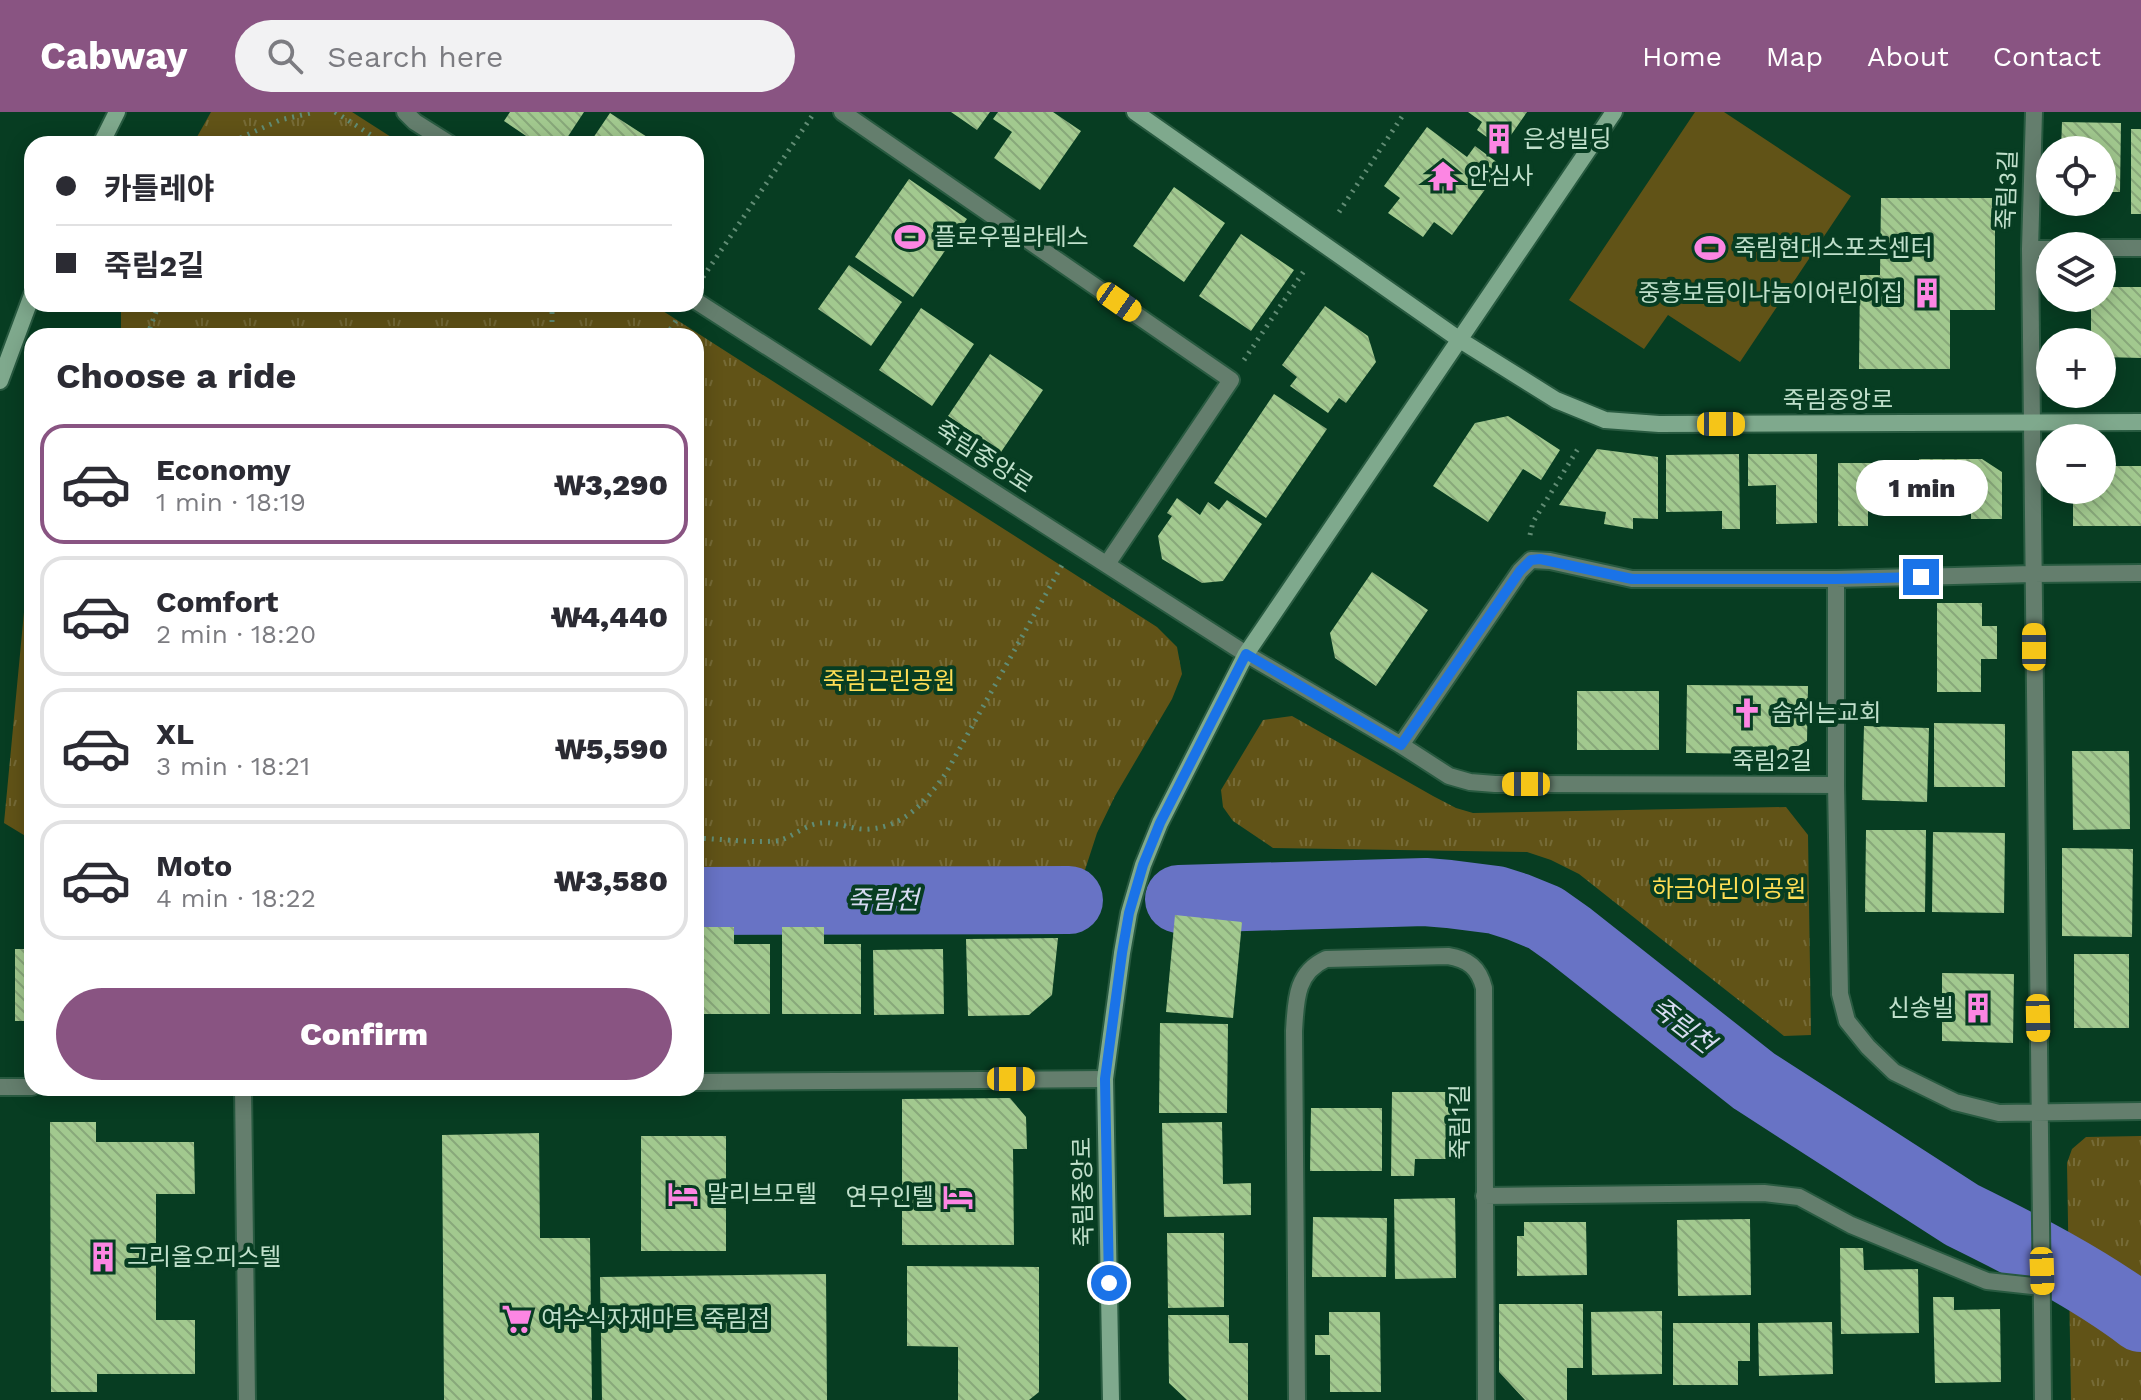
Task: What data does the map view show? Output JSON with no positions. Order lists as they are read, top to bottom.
{
  "streets": {
    "street": [
      "죽림3길",
      "죽림중앙로",
      "죽림2길",
      "죽림1길"
    ]
  },
  "crossings": [
    ["죽림중앙로", "죽림2길"]
  ],
  "water": ["죽림천"],
  "parks": ["죽림근린공원", "하금어린이공원"],
  "places": {
    "building": [
      "은성빌딩",
      "중흥보듬이나눔이어린이집",
      "신송빌",
      "그리올오피스텔"
    ],
    "temple": ["안심사"],
    "sports": ["플로우필라테스", "죽림현대스포츠센터"],
    "church": ["숨쉬는교회"],
    "hotel": ["말리브모텔", "연무인텔"],
    "supermarket": ["여수식자재마트 죽림점"]
  },
  "page": {
    "header": "Cabway",
    "search": "Search here",
    "nav": [
      "Home",
      "Map",
      "About",
      "Contact"
    ],
    "map_buttons": ["+", "−"],
    "banner": ["카틀레야", "죽림2길"],
    "heading": "Choose a ride",
    "list": [
      {
        "name": "Economy",
        "note": "1 min · 18:19",
        "value": "₩3,290"
      },
      {
        "name": "Comfort",
        "note": "2 min · 18:20",
        "value": "₩4,440"
      },
      {
        "name": "XL",
        "note": "3 min · 18:21",
        "value": "₩5,590"
      },
      {
        "name": "Moto",
        "note": "4 min · 18:22",
        "value": "₩3,580"
      }
    ],
    "bubble": "1 min",
    "buttons": "Confirm"
  }
}
